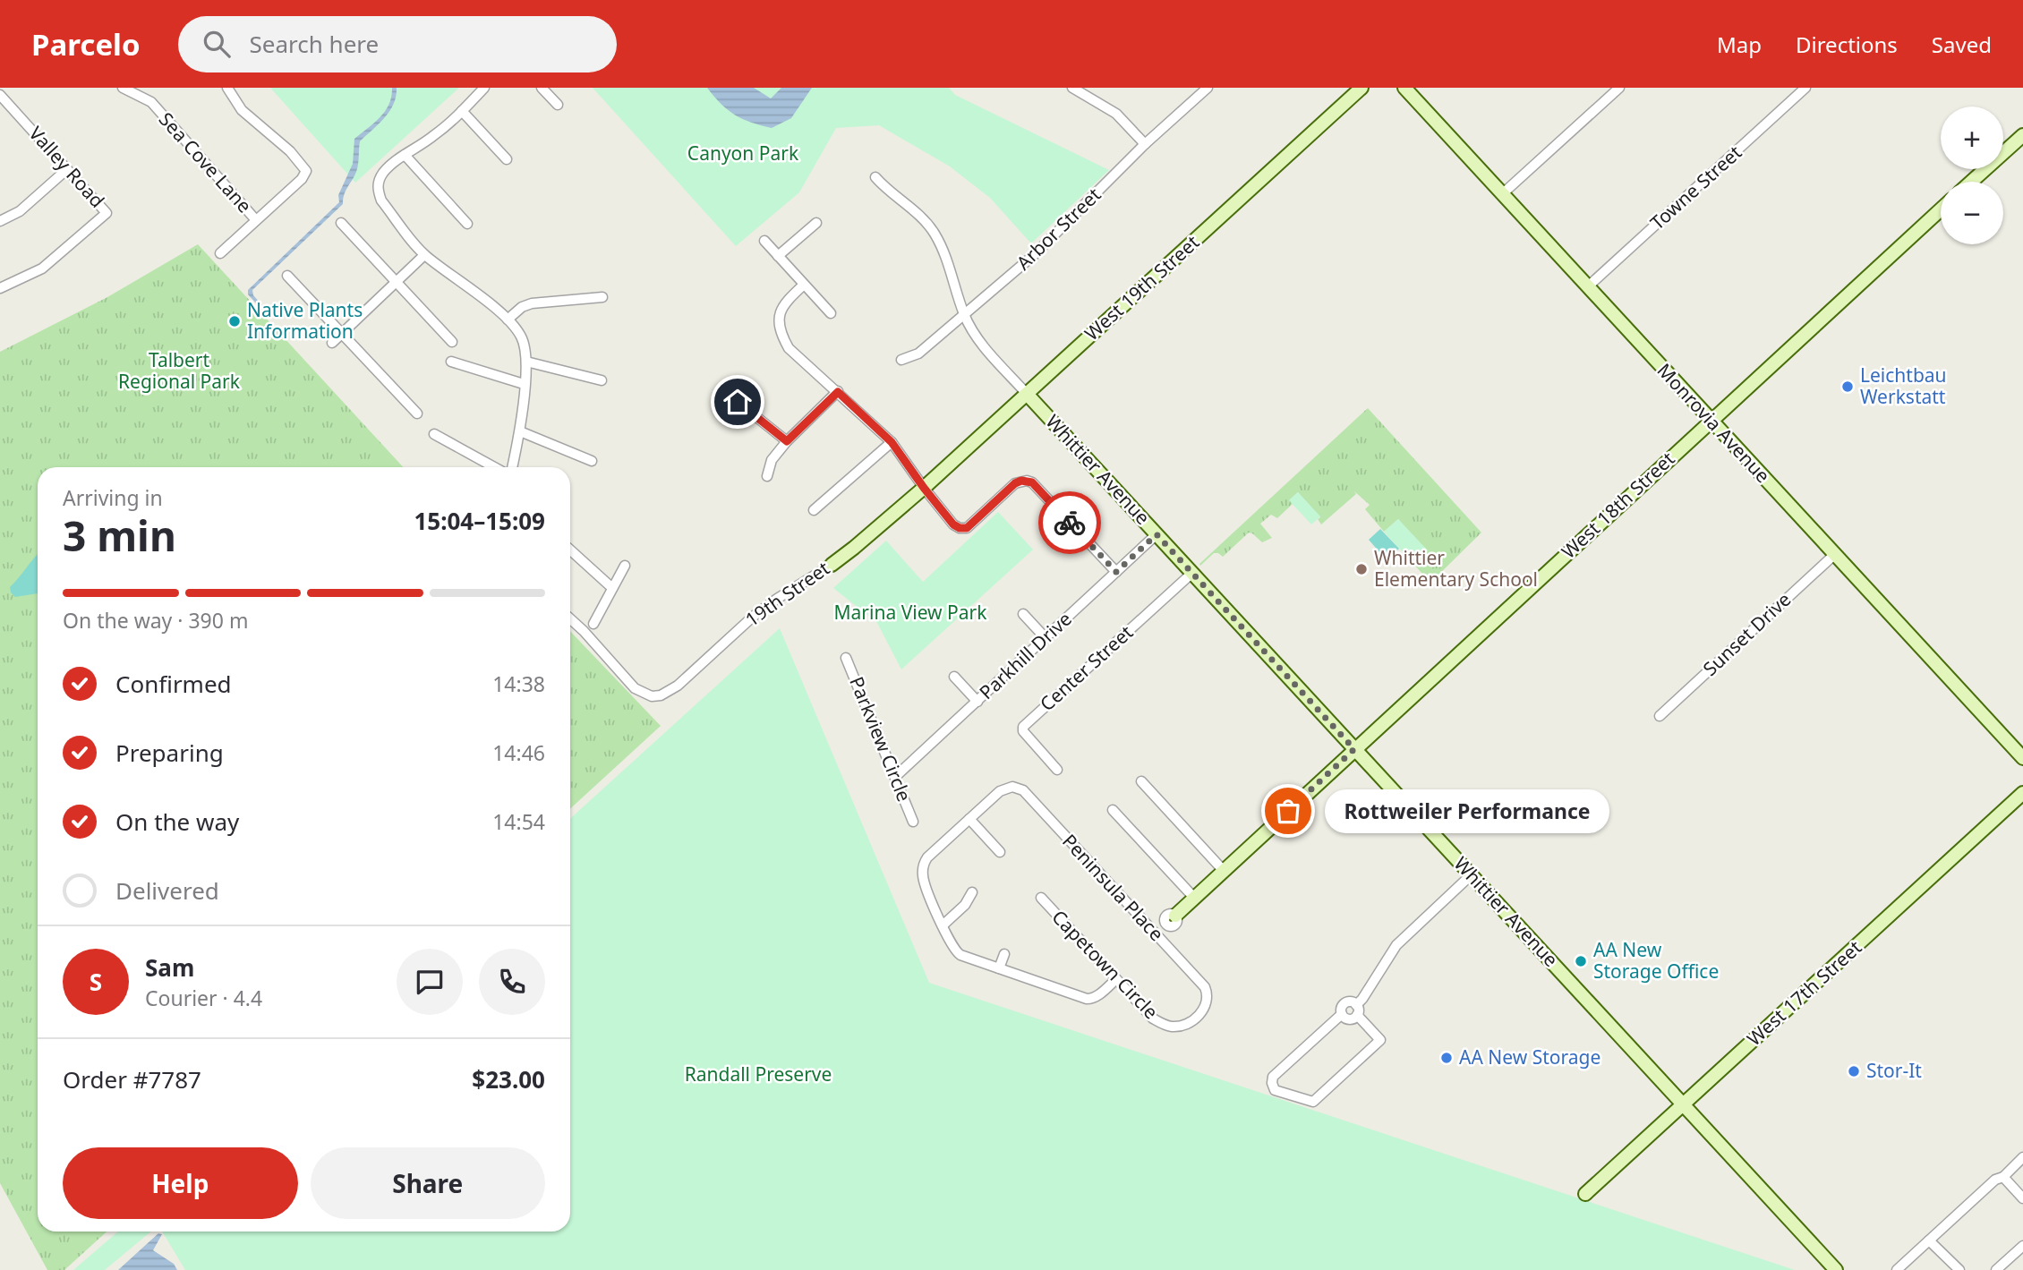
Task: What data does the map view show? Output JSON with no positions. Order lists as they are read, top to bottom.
{
  "streets": {
    "street": [
      "Sea Cove Lane",
      "Valley Road",
      "Towne Street",
      "Arbor Street",
      "West 19th Street",
      "Monrovia Avenue",
      "Whittier Avenue",
      "West 18th Street",
      "19th Street",
      "Sunset Drive",
      "Parkhill Drive",
      "Center Street",
      "Parkview Circle",
      "Peninsula Place",
      "Capetown Circle",
      "West 17th Street"
    ]
  },
  "crossings": [
    ["Towne Street", "Monrovia Avenue"],
    ["Arbor Street", "Whittier Avenue"],
    ["West 19th Street", "Whittier Avenue"],
    ["West 19th Street", "19th Street"],
    ["Monrovia Avenue", "West 18th Street"],
    ["Monrovia Avenue", "Sunset Drive"],
    ["Whittier Avenue", "West 18th Street"],
    ["Whittier Avenue", "Parkhill Drive"],
    ["Whittier Avenue", "Center Street"],
    ["Whittier Avenue", "West 17th Street"],
    ["West 18th Street", "Peninsula Place"],
    ["Parkhill Drive", "Parkview Circle"],
    ["Peninsula Place", "Capetown Circle"]
  ],
  "parks": [
    "Canyon Park",
    "Talbert Regional Park",
    "Marina View Park",
    "Randall Preserve"
  ],
  "places": [
    "Native Plants Information",
    "Leichtbau Werkstatt",
    "Whittier Elementary School",
    "Rottweiler Performance",
    "AA New Storage Office",
    "AA New Storage",
    "Stor-It"
  ],
  "page": {
    "header": "Parcelo",
    "search": "Search here",
    "nav": ["Map", "Directions", "Saved"],
    "map_buttons": ["+", "−"],
    "heading": ["3 min", "Arriving in", "15:04–15:09"],
    "panel": [
      "Sam",
      "Courier · 4.4",
      "Order #7787",
      "$23.00"
    ],
    "bar": "On the way · 390 m",
    "list": [
      ["Confirmed", "14:38"],
      ["Preparing", "14:46"],
      ["On the way", "14:54"],
      "Delivered"
    ],
    "bubble": "Rottweiler Performance",
    "round": "S",
    "buttons": ["Help", "Share"]
  }
}
